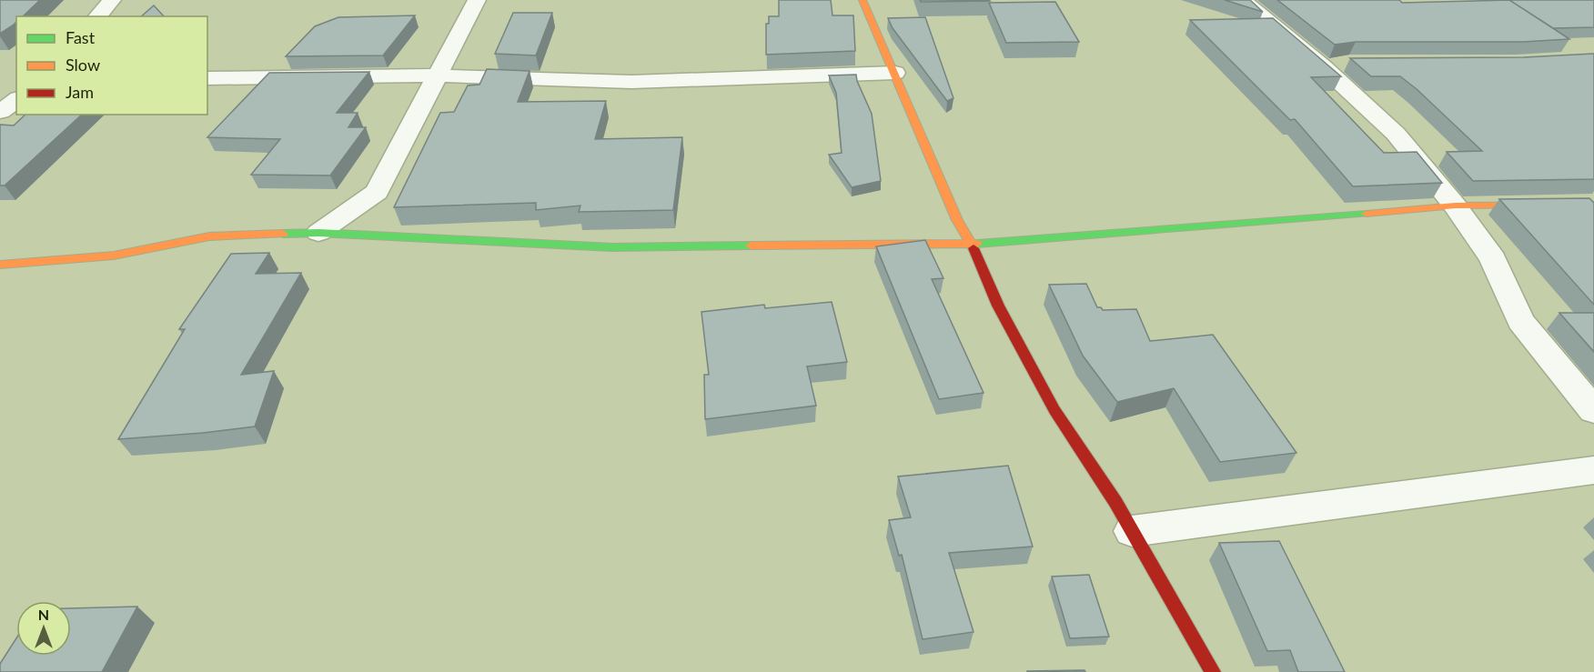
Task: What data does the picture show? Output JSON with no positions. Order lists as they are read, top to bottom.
{
  "legend": ["Fast", "Slow", "Jam"],
  "north": "top"
}
